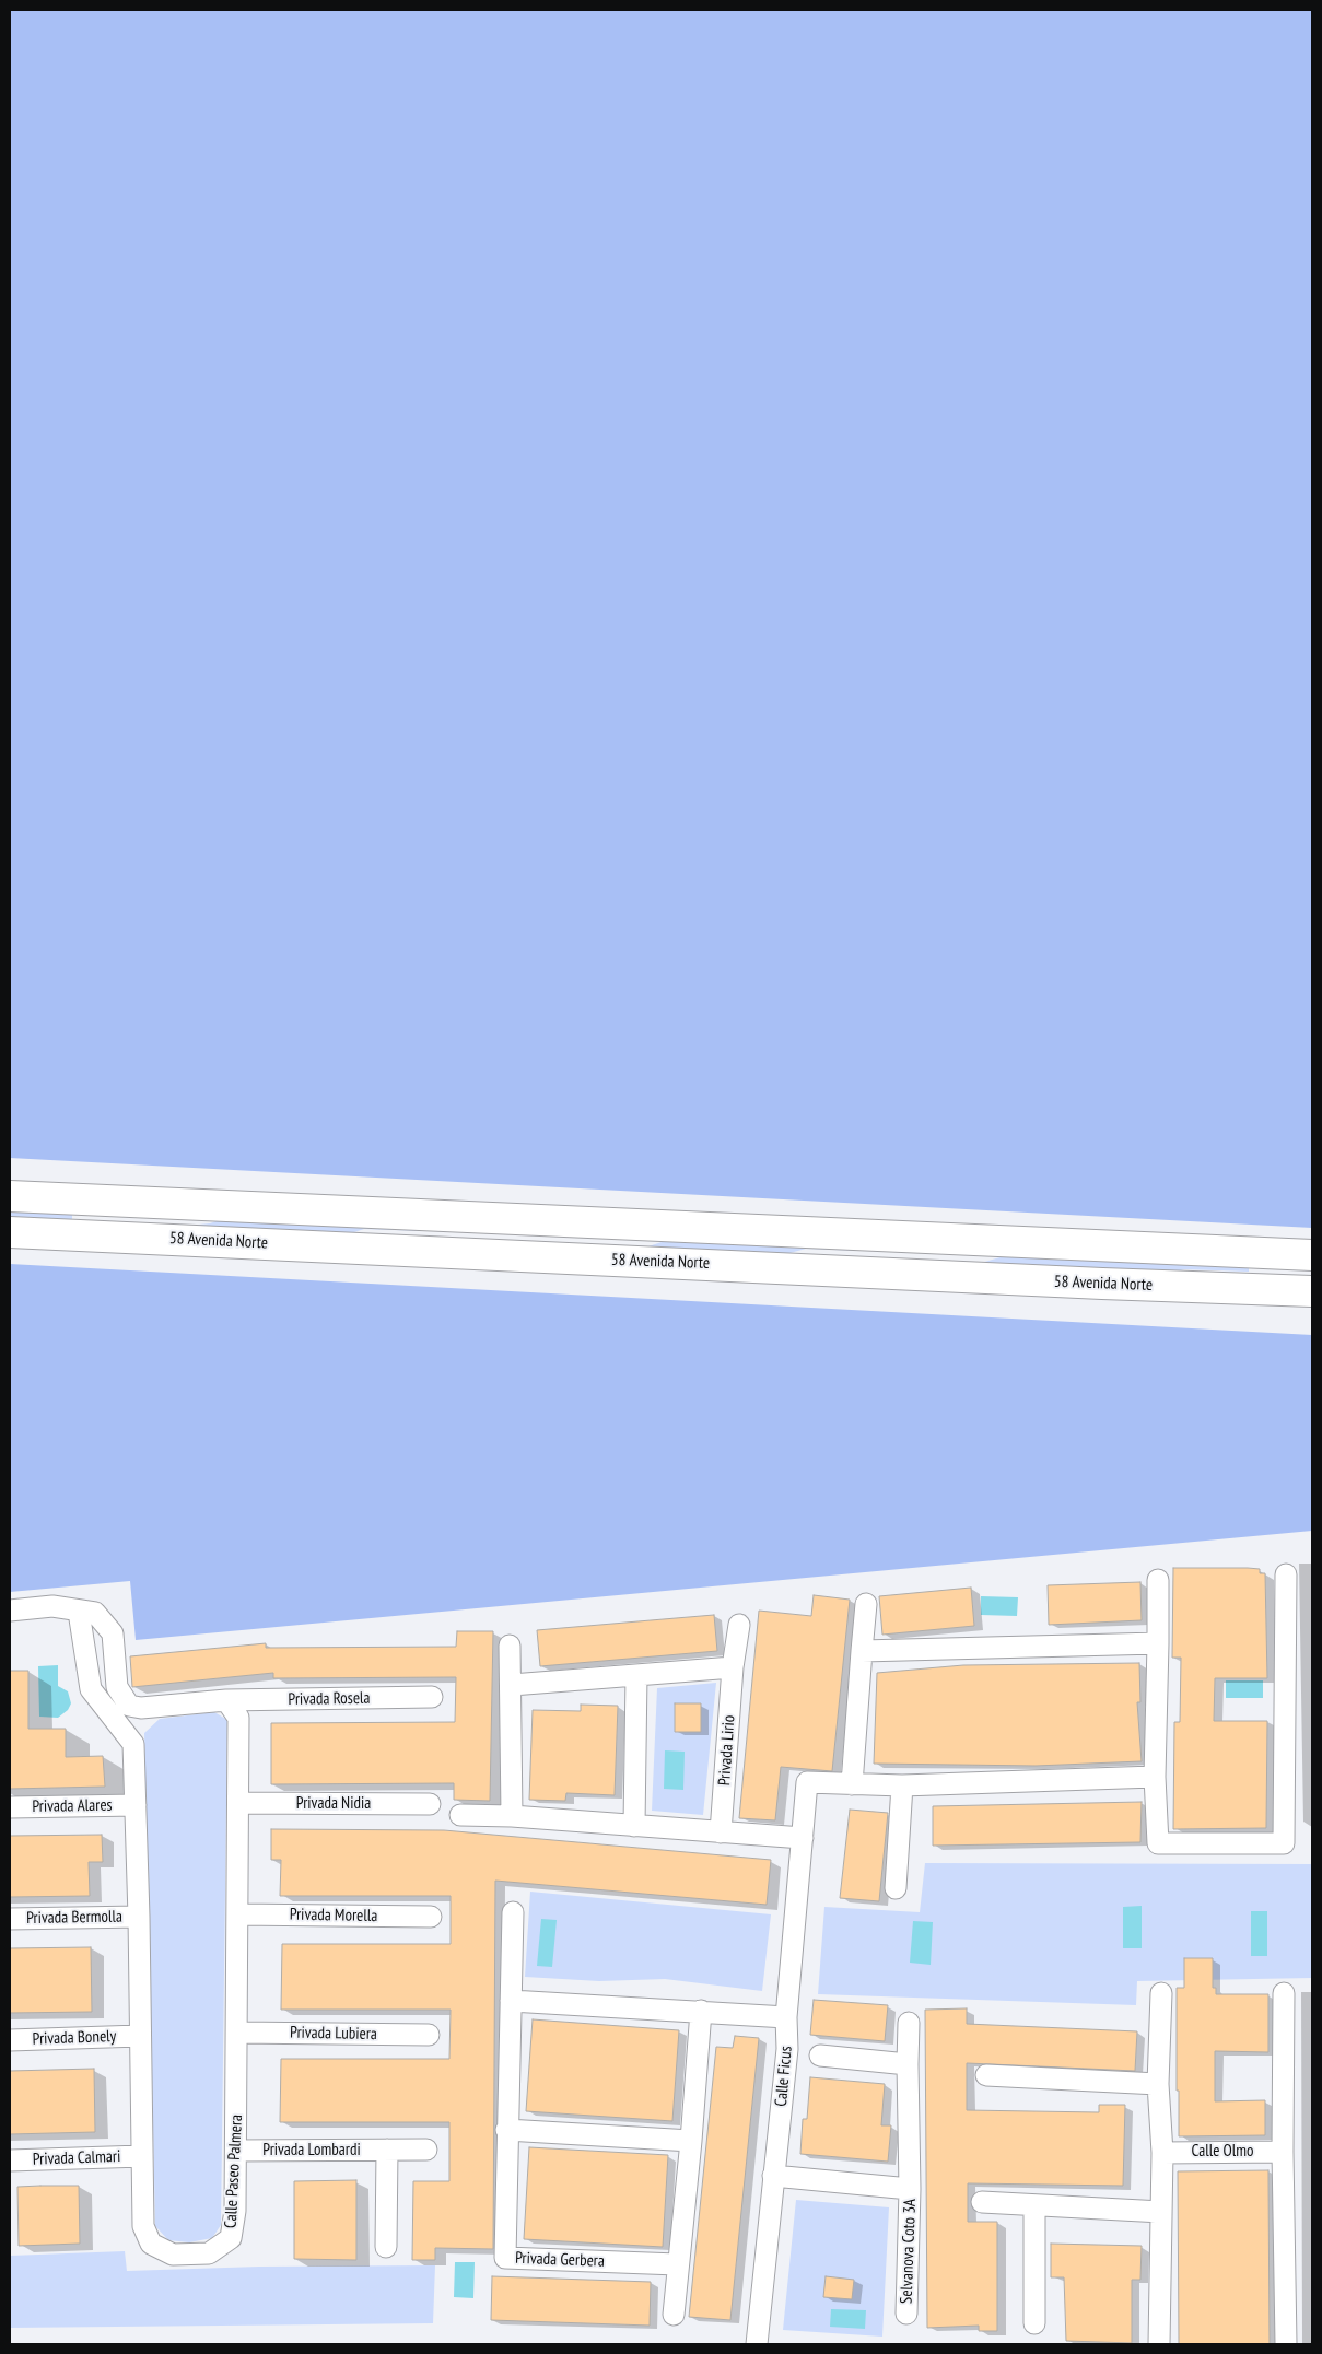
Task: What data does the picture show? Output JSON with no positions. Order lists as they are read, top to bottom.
{
  "streets": {
    "main road": ["58 Avenida Norte"],
    "street": [
      "Privada Rosela",
      "Privada Lirio",
      "Privada Nidia",
      "Privada Alares",
      "Privada Morella",
      "Privada Bermolla",
      "Privada Lubiera",
      "Privada Bonely",
      "Calle Ficus",
      "Privada Lombardi",
      "Calle Olmo",
      "Privada Calmari",
      "Calle Paseo Palmera",
      "Selvanova Coto 3A",
      "Privada Gerbera"
    ]
  },
  "crossings": [
    ["Privada Rosela", "Calle Paseo Palmera"],
    ["Privada Nidia", "Calle Paseo Palmera"],
    ["Privada Alares", "Calle Paseo Palmera"],
    ["Privada Morella", "Calle Paseo Palmera"],
    ["Privada Bermolla", "Calle Paseo Palmera"],
    ["Privada Lubiera", "Calle Paseo Palmera"],
    ["Privada Bonely", "Calle Paseo Palmera"],
    ["Calle Ficus", "Selvanova Coto 3A"],
    ["Privada Lombardi", "Calle Paseo Palmera"],
    ["Privada Calmari", "Calle Paseo Palmera"]
  ]
}
